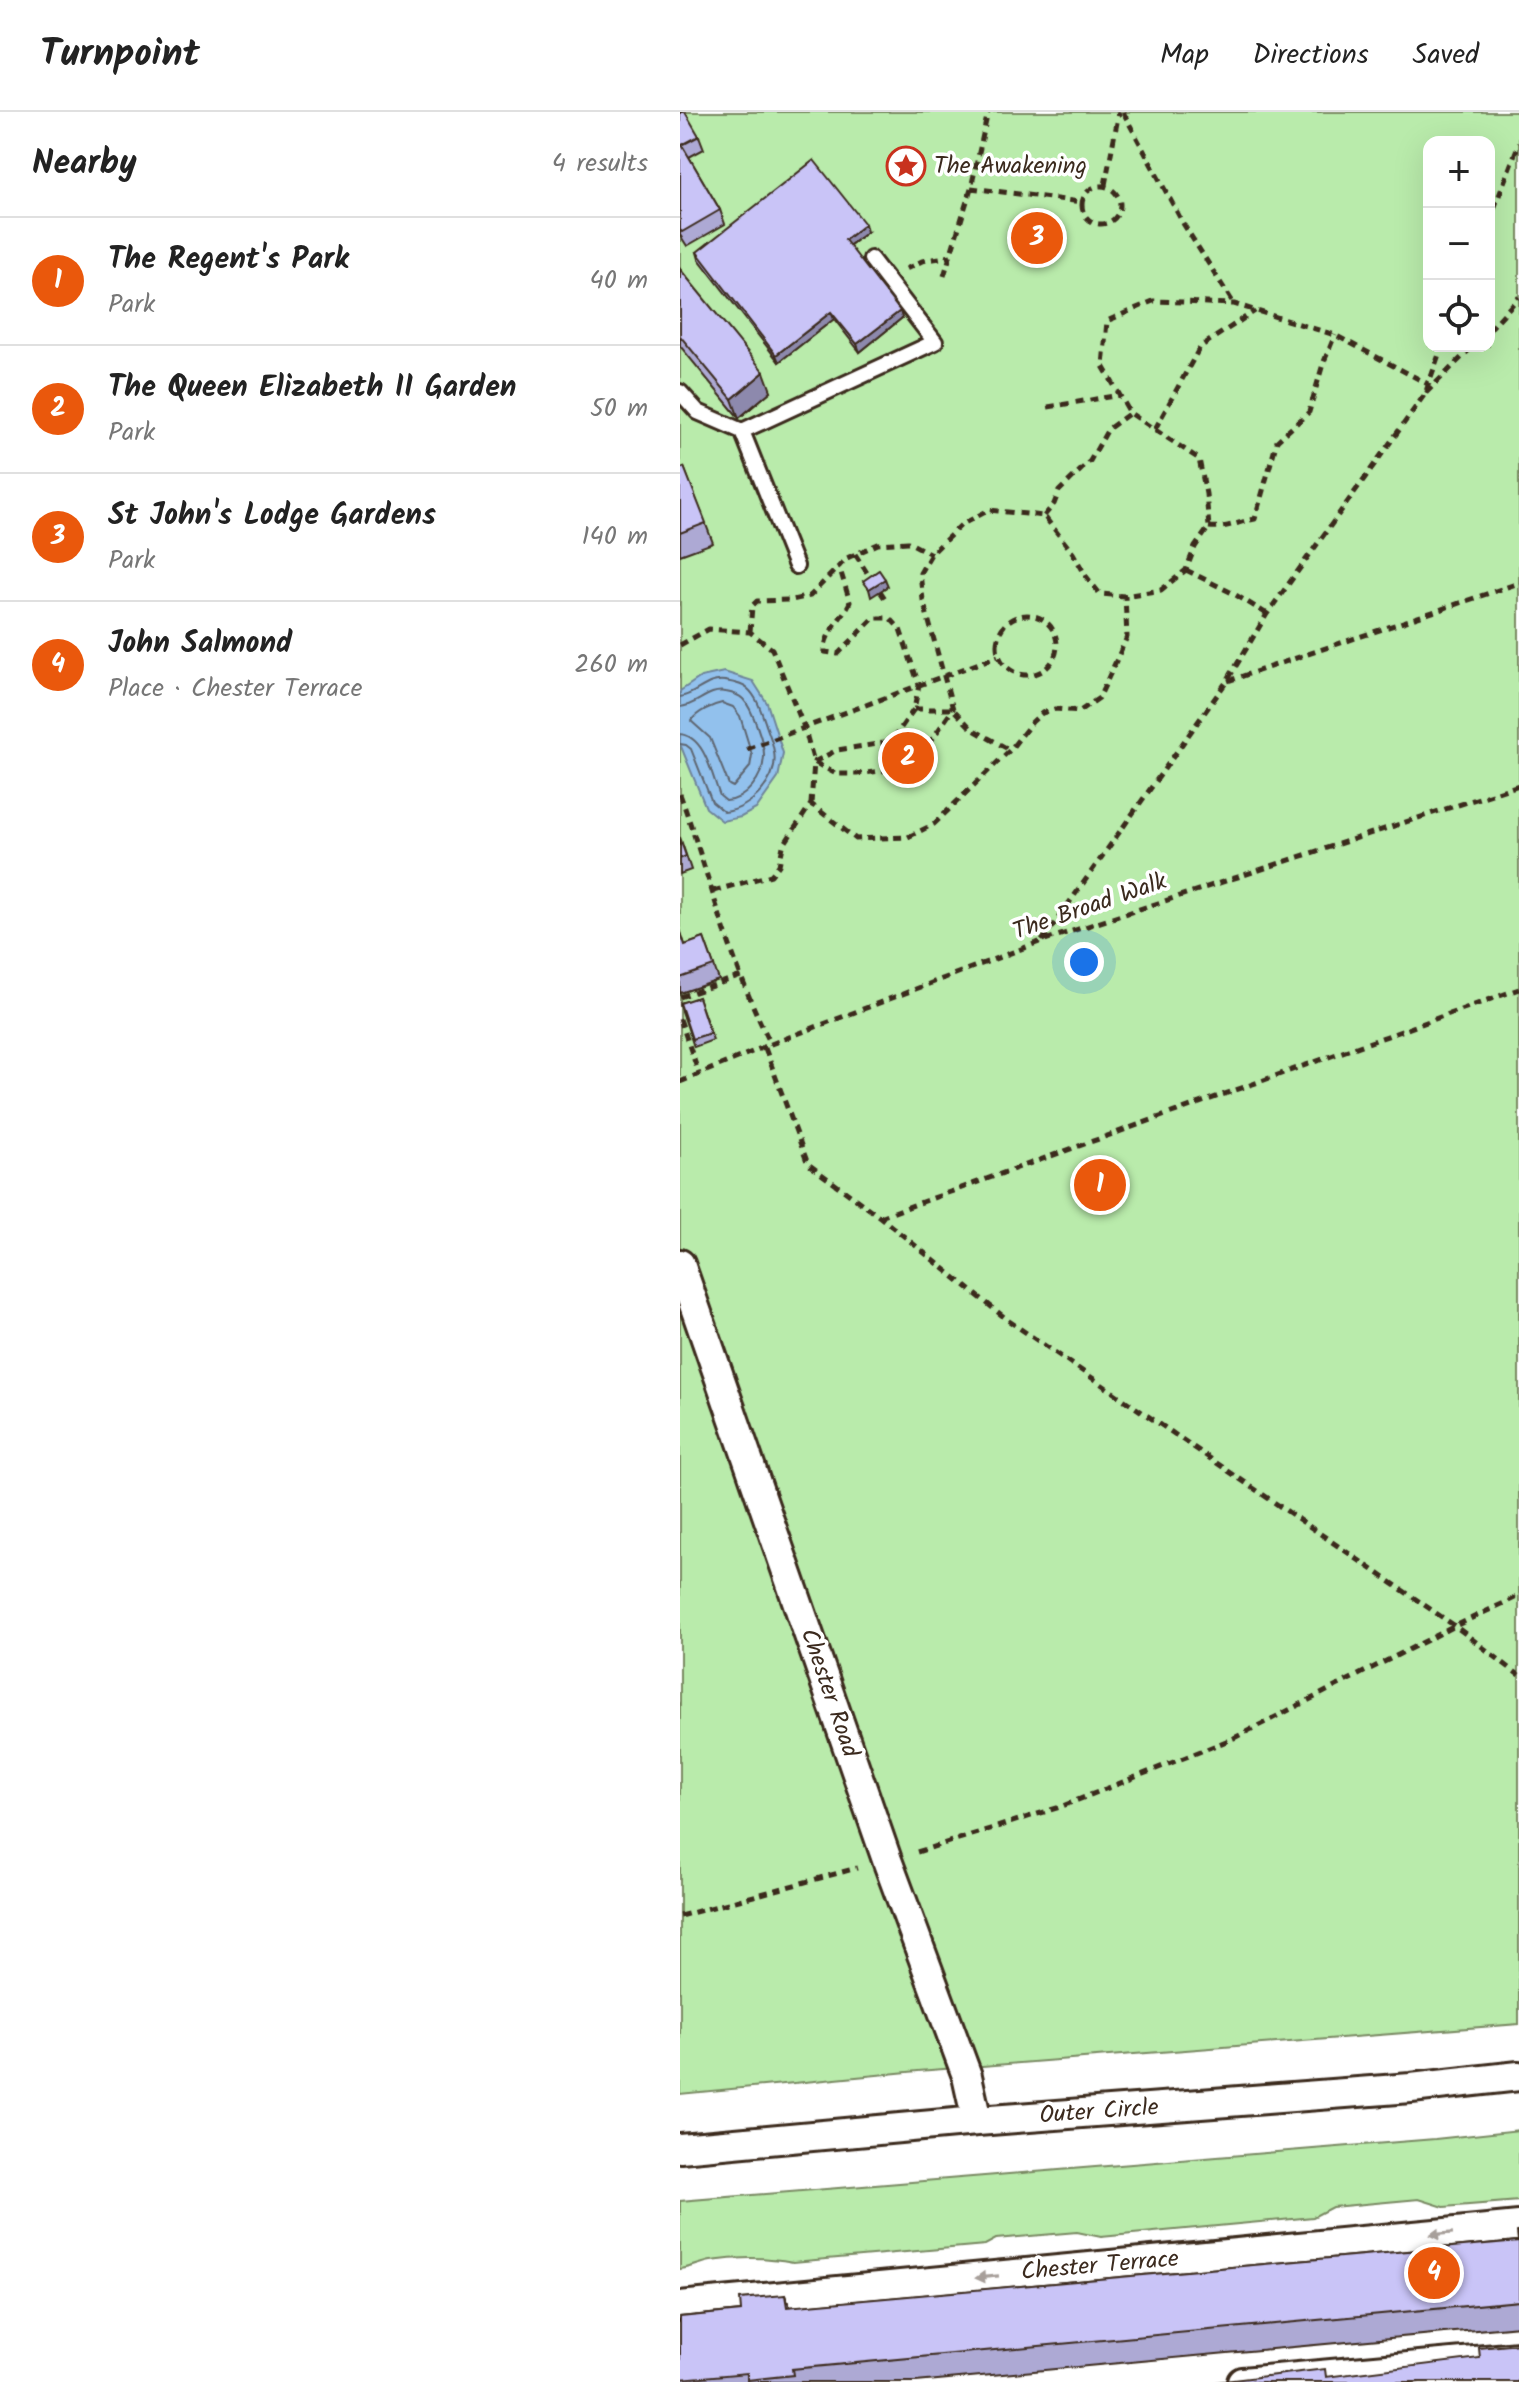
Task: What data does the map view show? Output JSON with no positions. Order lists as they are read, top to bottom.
{
  "streets": {
    "street": ["Chester Road", "Outer Circle", "Chester Terrace"],
    "path": ["The Broad Walk"]
  },
  "crossings": [
    ["Chester Road", "Outer Circle"]
  ],
  "places": {
    "place": ["The Awakening"]
  },
  "page": {
    "header": "Turnpoint",
    "nav": ["Map", "Directions", "Saved"],
    "heading": ["Nearby", "4 results"],
    "map_buttons": ["+", "−"],
    "pins": [
      "3",
      "2",
      "1",
      "4"
    ],
    "list": [
      {
        "mark": "1",
        "name": "The Regent's Park",
        "note": "Park",
        "value": "40 m"
      },
      {
        "mark": "2",
        "name": "The Queen Elizabeth II Garden",
        "note": "Park",
        "value": "50 m"
      },
      {
        "mark": "3",
        "name": "St John's Lodge Gardens",
        "note": "Park",
        "value": "140 m"
      },
      {
        "mark": "4",
        "name": "John Salmond",
        "note": "Place · Chester Terrace",
        "value": "260 m"
      }
    ]
  }
}
